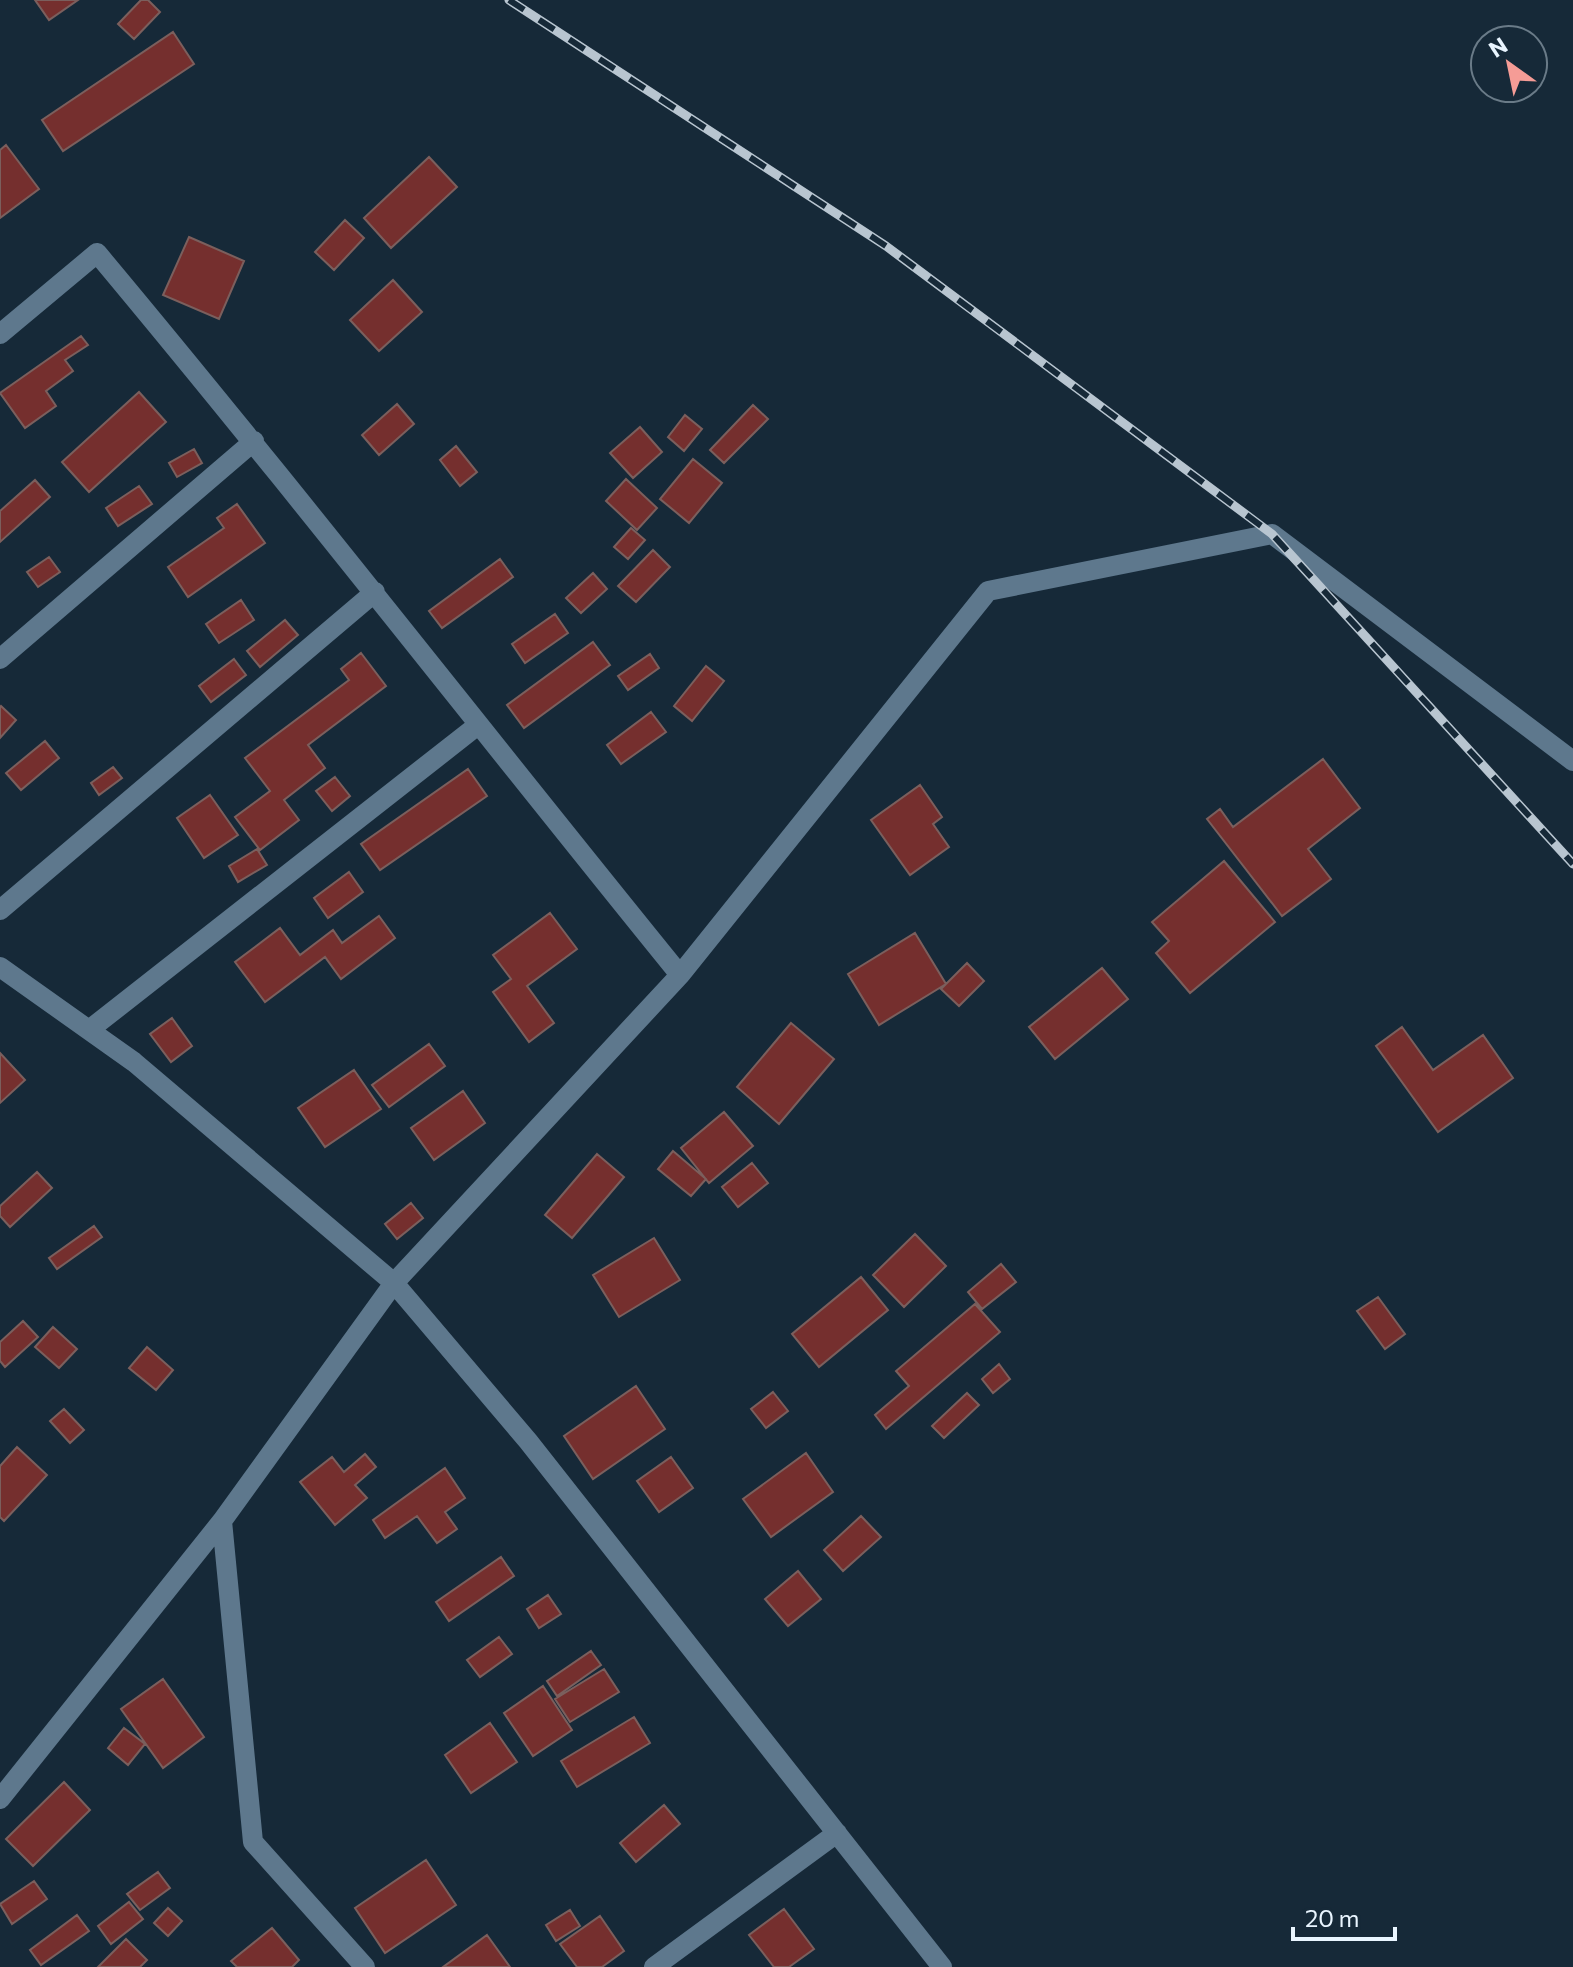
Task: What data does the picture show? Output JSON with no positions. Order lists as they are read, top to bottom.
{
  "scale_bar": "20 m",
  "north": "top left"
}
